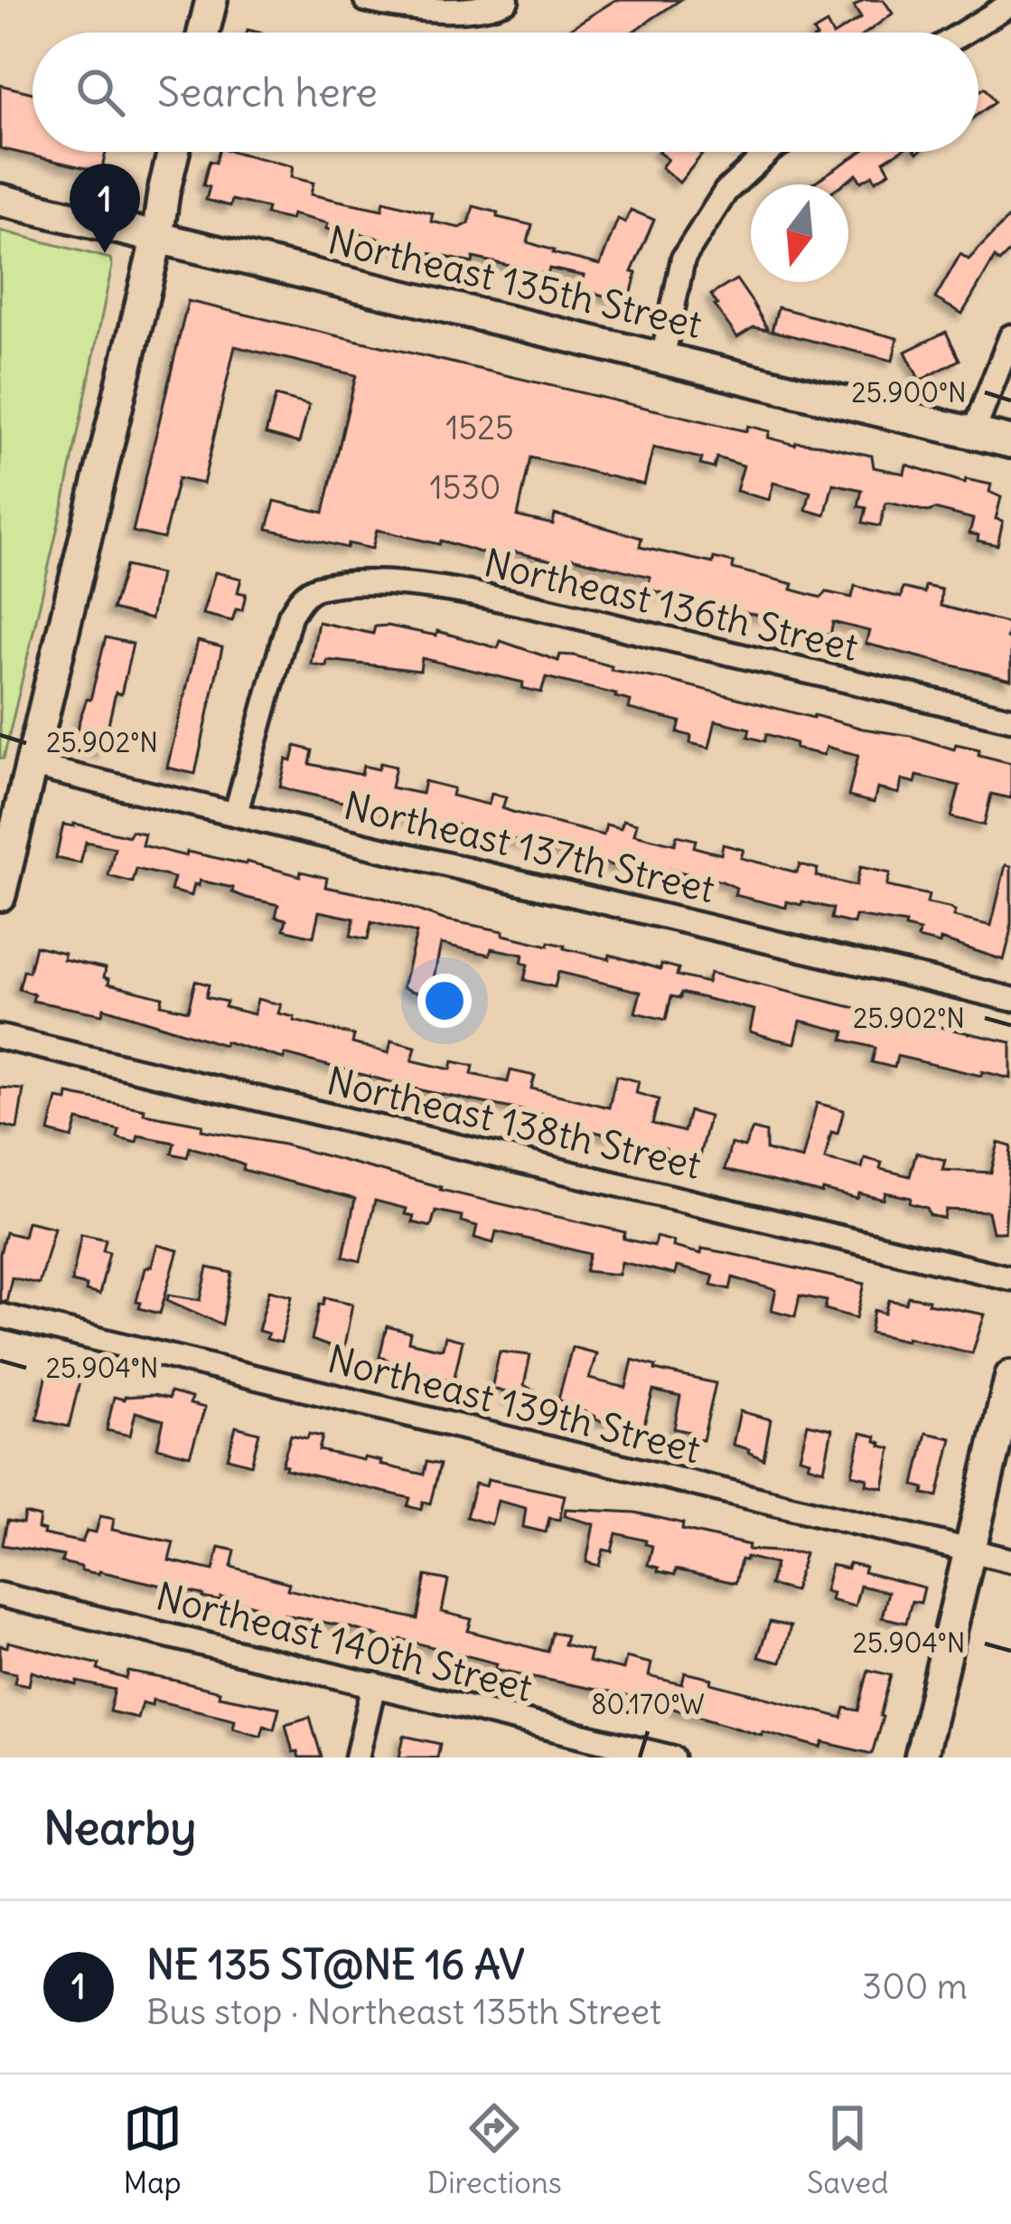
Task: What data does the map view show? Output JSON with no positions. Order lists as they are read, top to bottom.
{
  "streets": {
    "street": [
      "Northeast 135th Street",
      "Northeast 136th Street",
      "Northeast 137th Street",
      "Northeast 138th Street",
      "Northeast 139th Street",
      "Northeast 140th Street"
    ]
  },
  "crossings": [
    ["Northeast 136th Street", "Northeast 137th Street"]
  ],
  "house_numbers": ["1525", "1530"],
  "north": "bottom",
  "page": {
    "search": "Search here",
    "pins": "1",
    "heading": "Nearby",
    "list": [
      {
        "mark": "1",
        "name": "NE 135 ST@NE 16 AV",
        "note": "Bus stop · Northeast 135th Street",
        "value": "300 m"
      }
    ],
    "nav": ["Map", "Directions", "Saved"]
  },
  "coordinates": [
    "25.900°N",
    "25.902°N",
    "25.904°N",
    "80.170°W"
  ]
}
